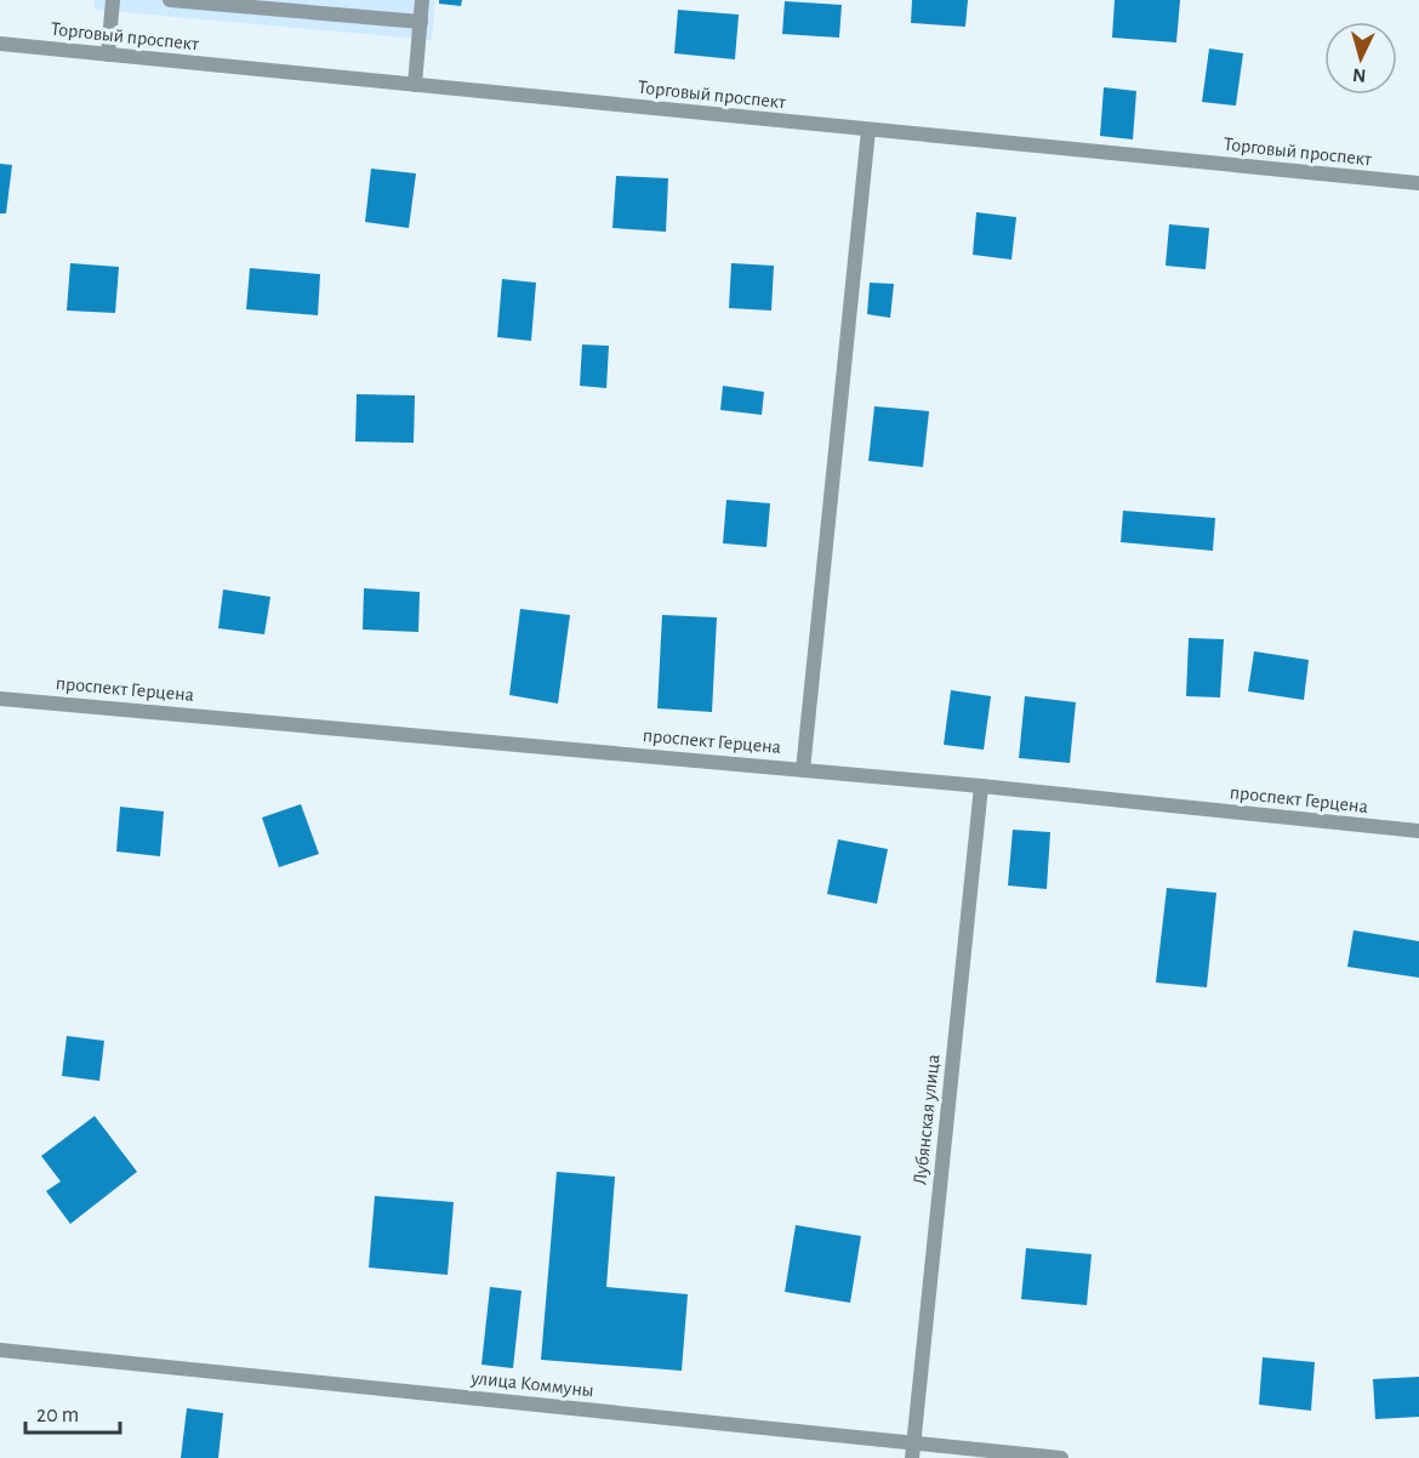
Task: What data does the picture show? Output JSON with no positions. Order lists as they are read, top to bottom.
{
  "streets": {
    "street": [
      "Торговый проспект",
      "проспект Герцена",
      "Лубянская улица",
      "улица Коммуны"
    ]
  },
  "crossings": [
    ["проспект Герцена", "Лубянская улица"],
    ["Лубянская улица", "улица Коммуны"]
  ],
  "scale_bar": "20 m",
  "north": "bottom"
}
